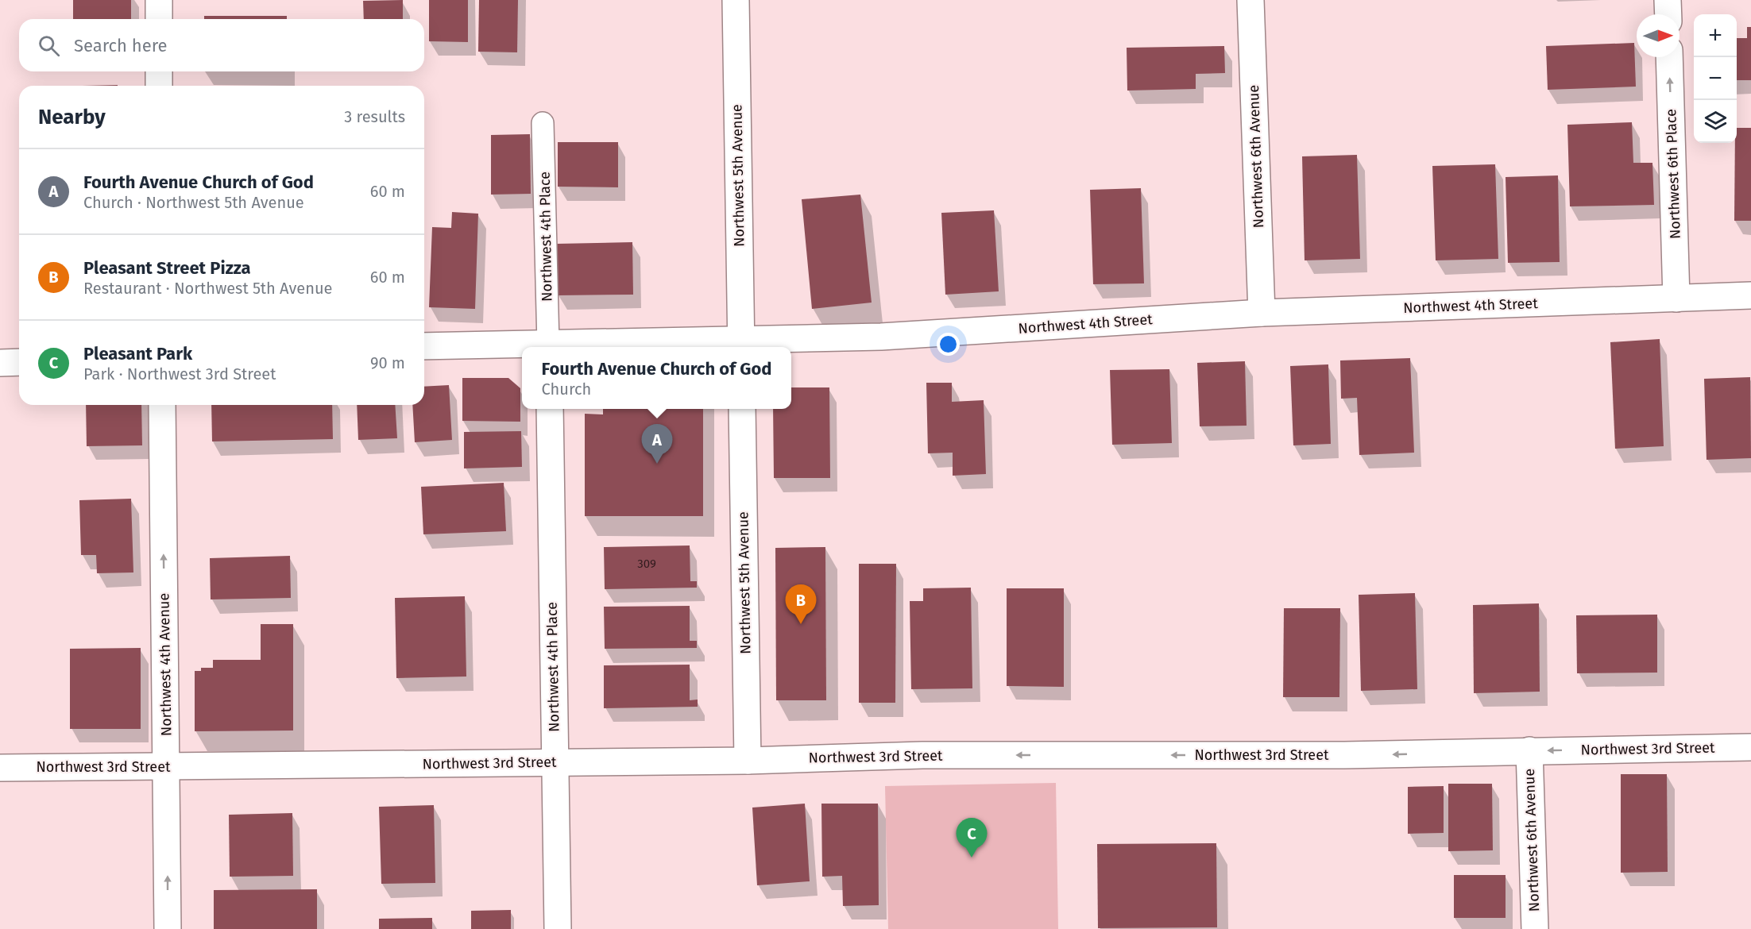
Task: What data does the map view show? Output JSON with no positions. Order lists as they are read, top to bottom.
{
  "streets": {
    "street": [
      "Northwest 6th Avenue",
      "Northwest 6th Place",
      "Northwest 5th Avenue",
      "Northwest 4th Place",
      "Northwest 4th Street",
      "Northwest 4th Avenue",
      "Northwest 3rd Street"
    ]
  },
  "crossings": [
    ["Northwest 6th Avenue", "Northwest 4th Street"],
    ["Northwest 6th Avenue", "Northwest 3rd Street"],
    ["Northwest 6th Place", "Northwest 4th Street"],
    ["Northwest 5th Avenue", "Northwest 4th Street"],
    ["Northwest 5th Avenue", "Northwest 3rd Street"],
    ["Northwest 4th Place", "Northwest 4th Street"],
    ["Northwest 4th Place", "Northwest 3rd Street"],
    ["Northwest 4th Avenue", "Northwest 3rd Street"]
  ],
  "one_way": ["Northwest 6th Place", "Northwest 4th Avenue", "Northwest 3rd Street"],
  "house_numbers": ["309"],
  "north": "right",
  "page": {
    "map_buttons": ["+", "−"],
    "search": "Search here",
    "heading": ["Nearby", "3 results"],
    "list": [
      {
        "mark": "A",
        "name": "Fourth Avenue Church of God",
        "note": "Church · Northwest 5th Avenue",
        "value": "60 m"
      },
      {
        "mark": "B",
        "name": "Pleasant Street Pizza",
        "note": "Restaurant · Northwest 5th Avenue",
        "value": "60 m"
      },
      {
        "mark": "C",
        "name": "Pleasant Park",
        "note": "Park · Northwest 3rd Street",
        "value": "90 m"
      }
    ],
    "popup": ["Fourth Avenue Church of God", "Church"],
    "pins": ["A", "B", "C"]
  }
}
